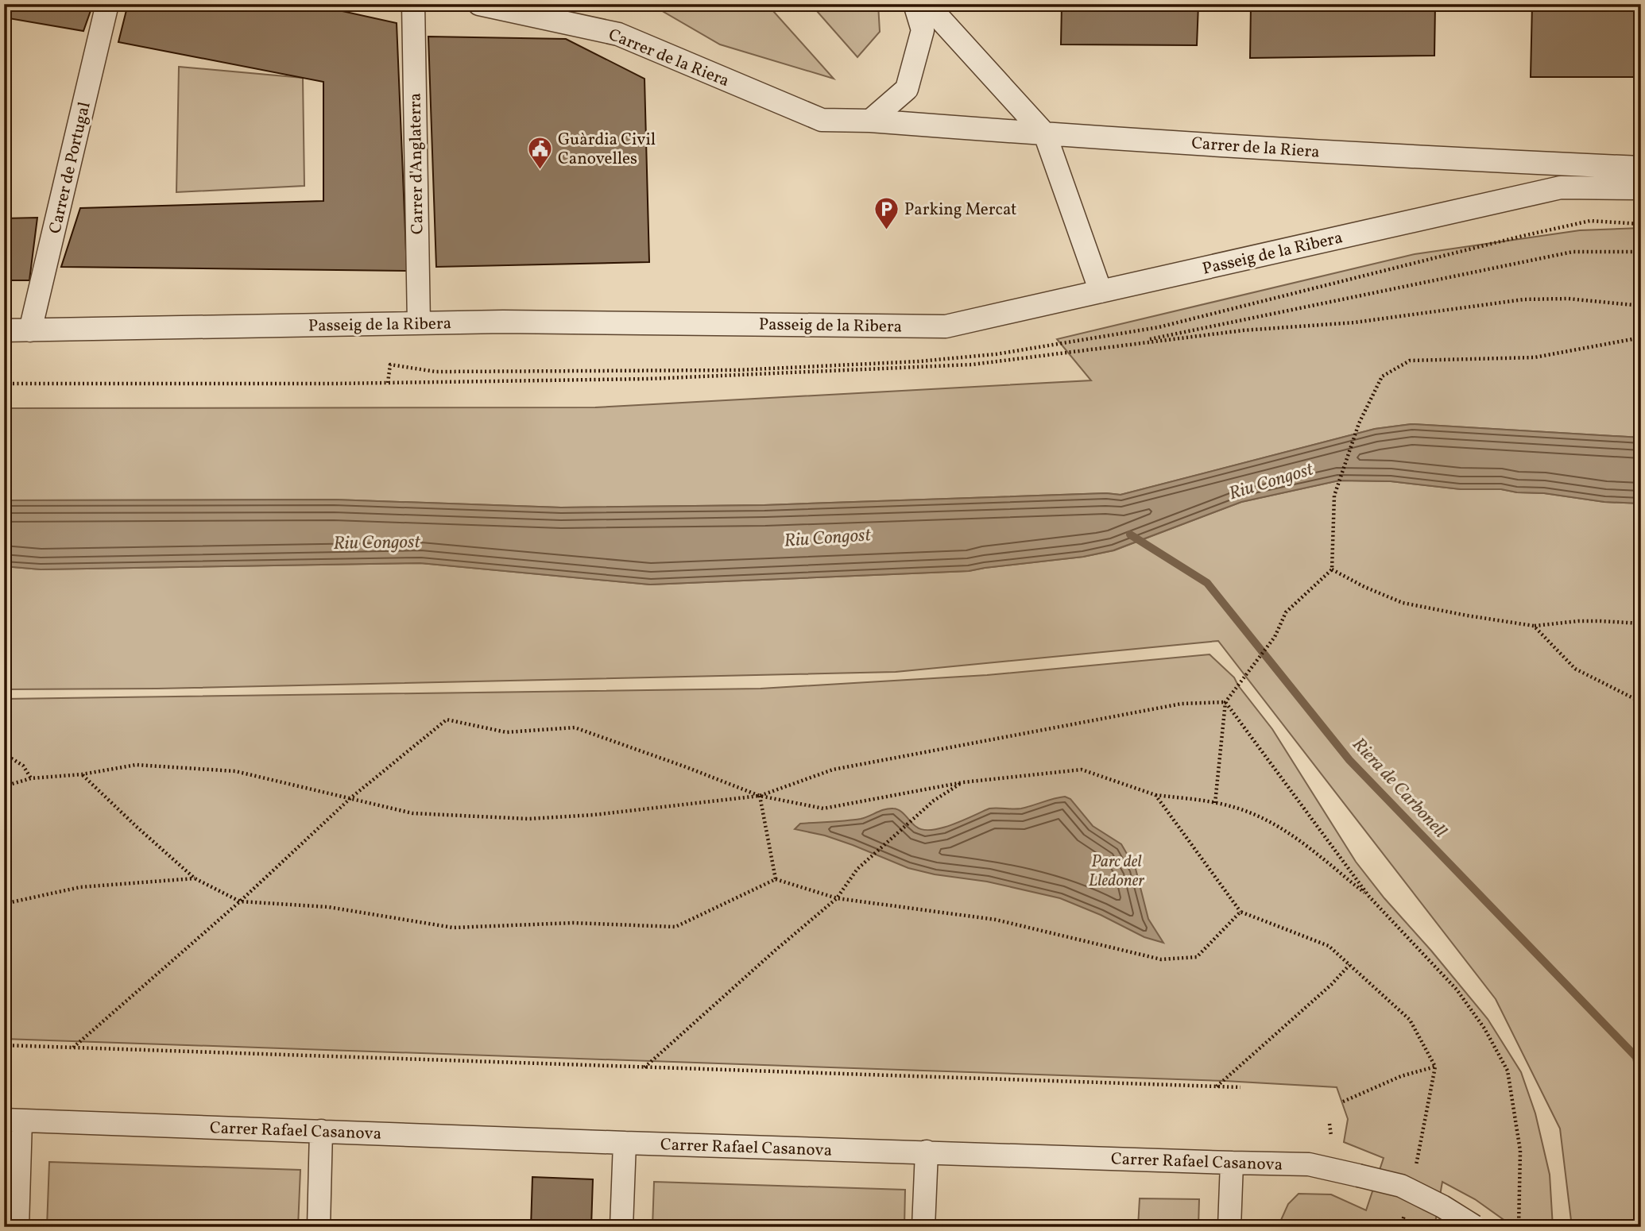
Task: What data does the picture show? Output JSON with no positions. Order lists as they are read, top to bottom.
{
  "streets": {
    "street": [
      "Carrer de la Riera",
      "Carrer d'Anglaterra",
      "Carrer de Portugal",
      "Passeig de la Ribera",
      "Carrer Rafael Casanova"
    ]
  },
  "crossings": [
    ["Carrer d'Anglaterra", "Passeig de la Ribera"],
    ["Carrer de Portugal", "Passeig de la Ribera"]
  ],
  "water": ["Riu Congost", "Riera de Carbonell"],
  "parks": ["Parc del Lledoner"],
  "places": {
    "public building": ["Guàrdia Civil Canovelles"],
    "parking": ["Parking Mercat"]
  }
}
